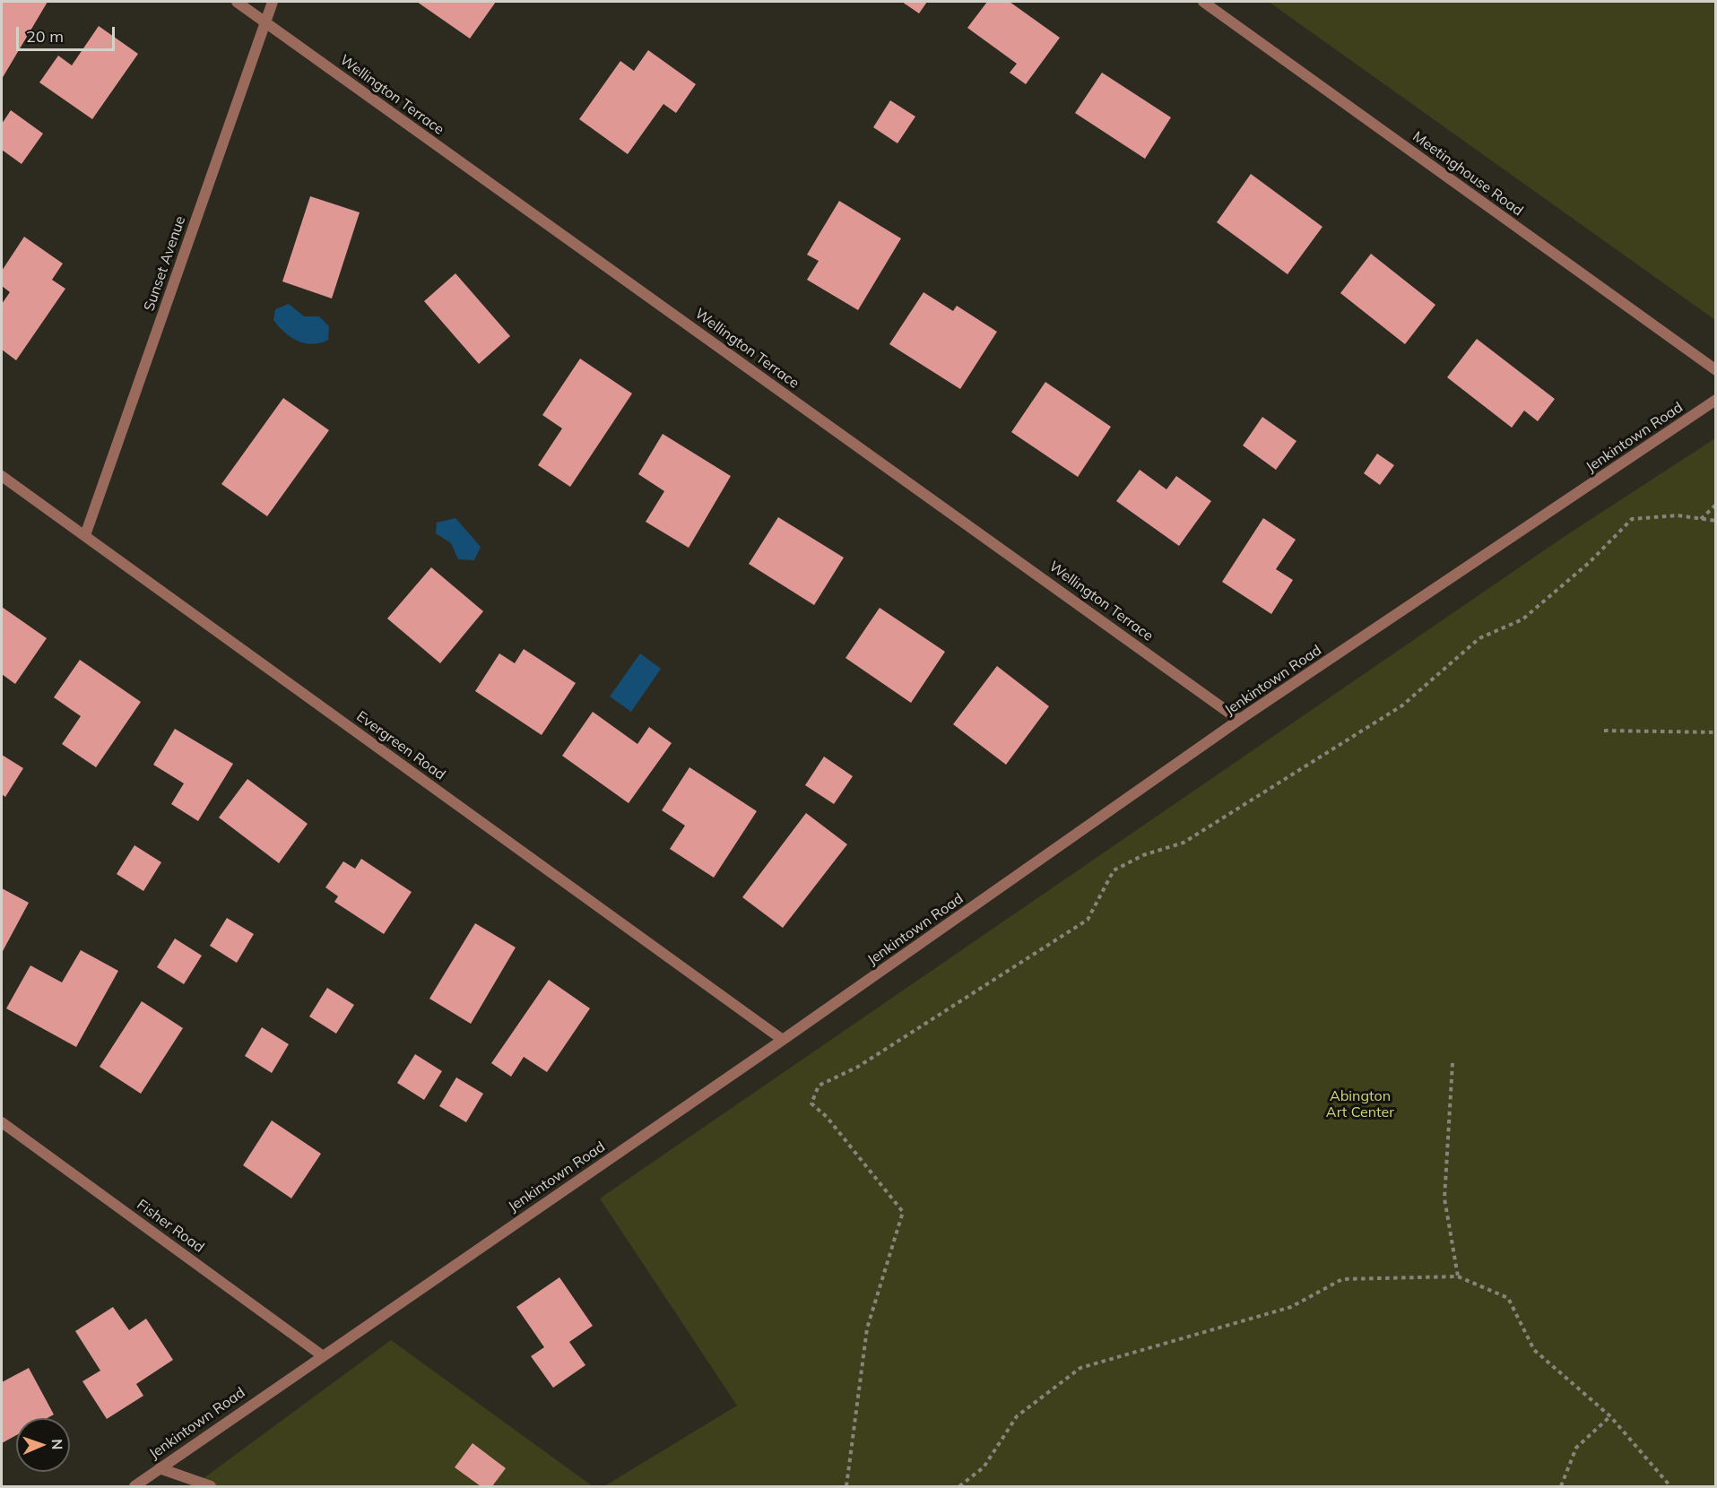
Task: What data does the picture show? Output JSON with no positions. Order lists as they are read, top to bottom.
{
  "streets": {
    "street": [
      "Wellington Terrace",
      "Meetinghouse Road",
      "Sunset Avenue",
      "Jenkintown Road",
      "Evergreen Road",
      "Fisher Road"
    ]
  },
  "crossings": [
    ["Wellington Terrace", "Sunset Avenue"],
    ["Wellington Terrace", "Jenkintown Road"],
    ["Sunset Avenue", "Evergreen Road"],
    ["Jenkintown Road", "Evergreen Road"],
    ["Jenkintown Road", "Fisher Road"]
  ],
  "parks": ["Abington Art Center"],
  "scale_bar": "20 m",
  "north": "right"
}
